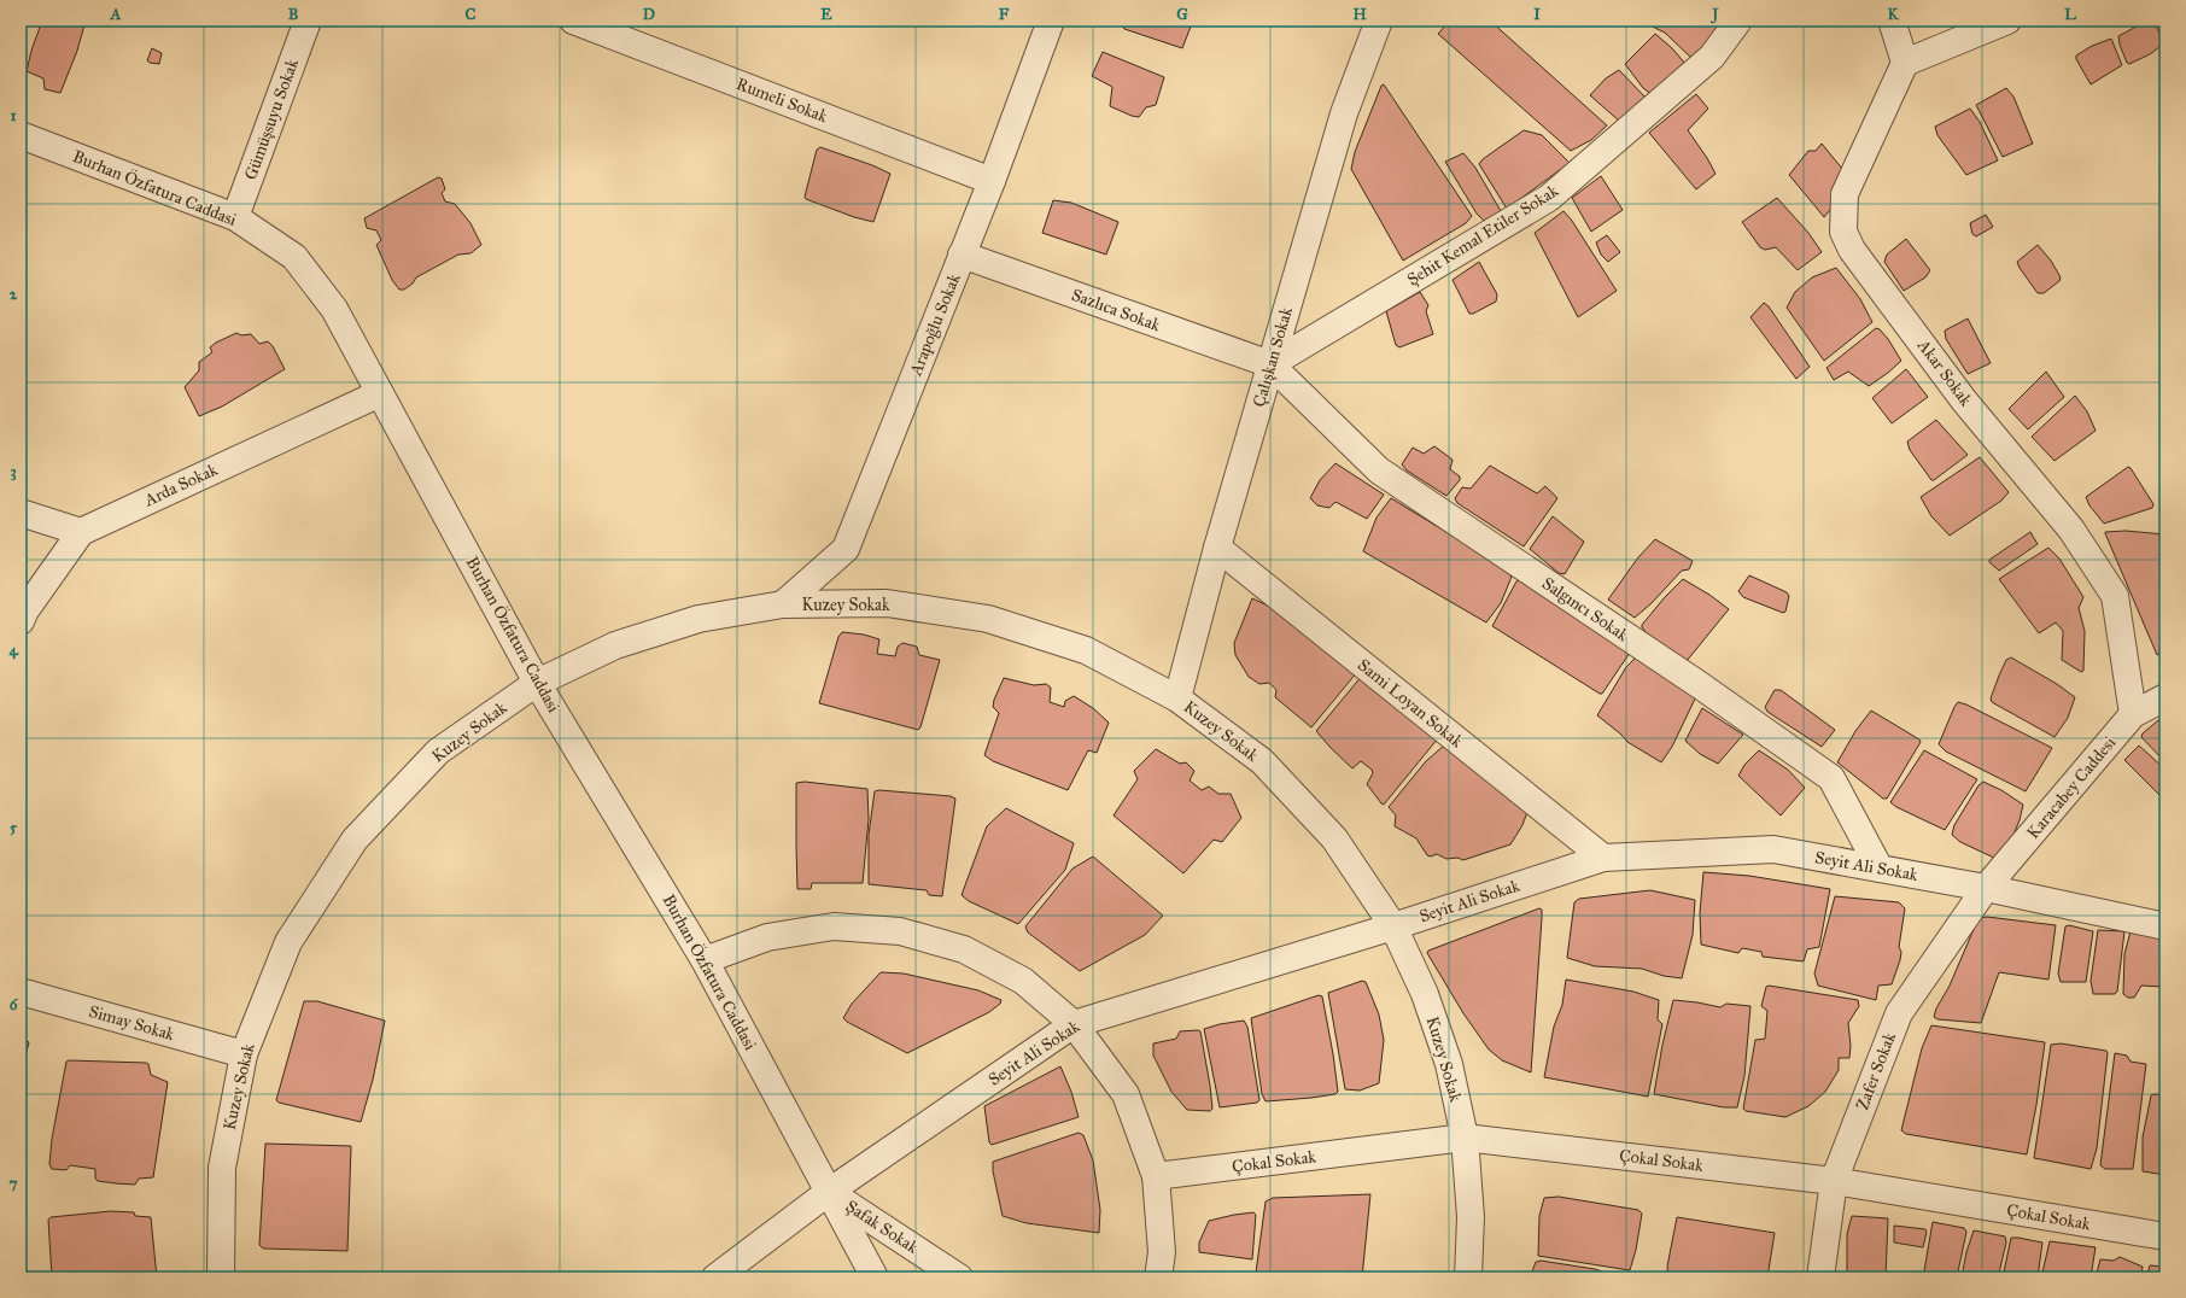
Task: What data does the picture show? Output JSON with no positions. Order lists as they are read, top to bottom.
{
  "streets": {
    "street": [
      "Rumeli Sokak",
      "Gümüşsuyu Sokak",
      "Burhan Özfatura Caddasi",
      "Şehit Kemal Etiler Sokak",
      "Sazlıca Sokak",
      "Arapoğlu Sokak",
      "Çalışkan Sokak",
      "Akar Sokak",
      "Arda Sokak",
      "Kuzey Sokak",
      "Salgıncı Sokak",
      "Sami Loyan Sokak",
      "Karacabey Caddesi",
      "Seyit Ali Sokak",
      "Simay Sokak",
      "Zafer Sokak",
      "Çokal Sokak",
      "Şafak Sokak"
    ]
  },
  "crossings": [
    ["Rumeli Sokak", "Arapoğlu Sokak"],
    ["Gümüşsuyu Sokak", "Burhan Özfatura Caddasi"],
    ["Burhan Özfatura Caddasi", "Arda Sokak"],
    ["Burhan Özfatura Caddasi", "Kuzey Sokak"],
    ["Burhan Özfatura Caddasi", "Seyit Ali Sokak"],
    ["Burhan Özfatura Caddasi", "Şafak Sokak"],
    ["Şehit Kemal Etiler Sokak", "Sazlıca Sokak"],
    ["Şehit Kemal Etiler Sokak", "Çalışkan Sokak"],
    ["Şehit Kemal Etiler Sokak", "Salgıncı Sokak"],
    ["Sazlıca Sokak", "Arapoğlu Sokak"],
    ["Sazlıca Sokak", "Çalışkan Sokak"],
    ["Sazlıca Sokak", "Salgıncı Sokak"],
    ["Arapoğlu Sokak", "Kuzey Sokak"],
    ["Çalışkan Sokak", "Kuzey Sokak"],
    ["Çalışkan Sokak", "Salgıncı Sokak"],
    ["Çalışkan Sokak", "Sami Loyan Sokak"],
    ["Akar Sokak", "Karacabey Caddesi"],
    ["Kuzey Sokak", "Seyit Ali Sokak"],
    ["Kuzey Sokak", "Simay Sokak"],
    ["Kuzey Sokak", "Çokal Sokak"],
    ["Salgıncı Sokak", "Seyit Ali Sokak"],
    ["Sami Loyan Sokak", "Seyit Ali Sokak"],
    ["Karacabey Caddesi", "Seyit Ali Sokak"],
    ["Karacabey Caddesi", "Zafer Sokak"],
    ["Seyit Ali Sokak", "Zafer Sokak"],
    ["Seyit Ali Sokak", "Şafak Sokak"],
    ["Zafer Sokak", "Çokal Sokak"]
  ],
  "grid": {
    "columns": [
      "A",
      "B",
      "C",
      "D",
      "E",
      "F",
      "G",
      "H",
      "I",
      "J",
      "K",
      "L"
    ],
    "rows": [
      "1",
      "2",
      "3",
      "4",
      "5",
      "6",
      "7"
    ]
  }
}
